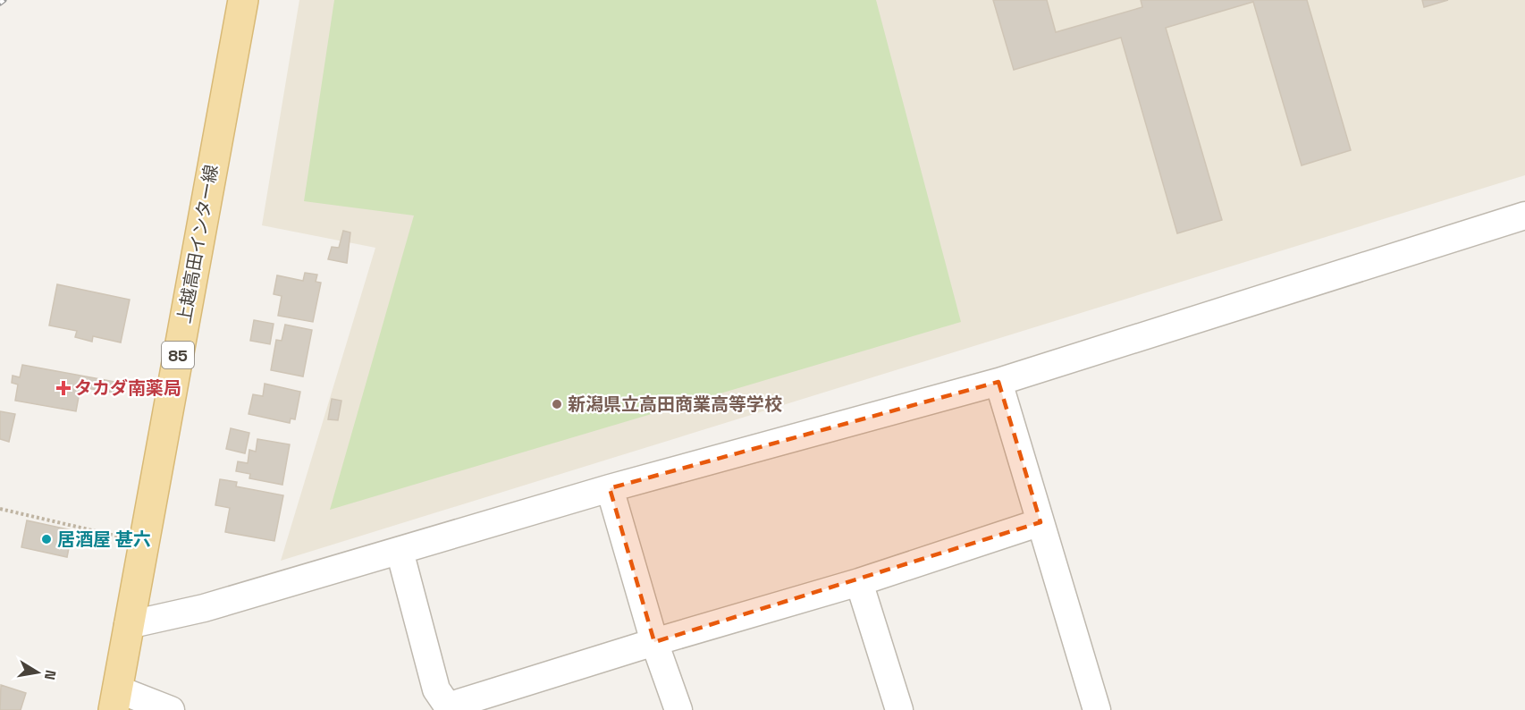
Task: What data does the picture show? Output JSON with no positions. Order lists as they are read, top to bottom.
{
  "streets": {
    "main road": ["上越高田インター線", "85"]
  },
  "places": {
    "health": ["タカダ南薬局"],
    "other": ["新潟県立高田商業高等学校", "居酒屋 甚六"]
  },
  "north": "right"
}
